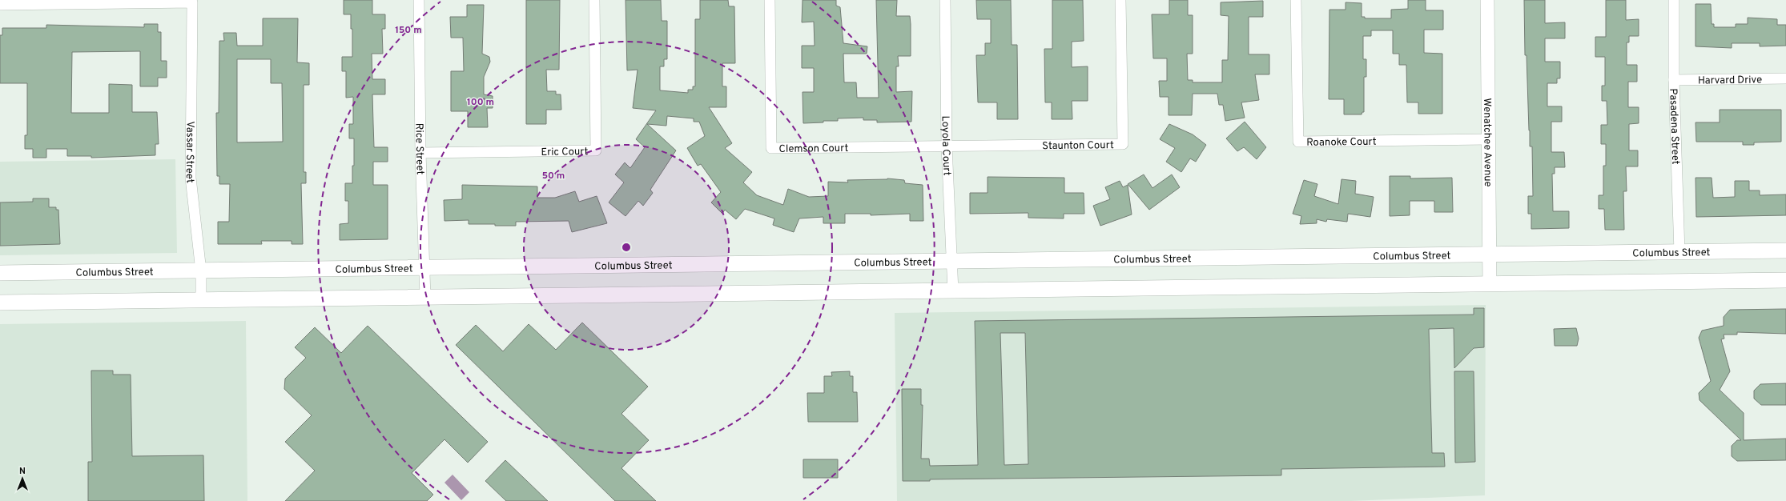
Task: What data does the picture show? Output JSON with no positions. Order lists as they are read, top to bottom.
{
  "streets": {
    "main road": ["Columbus Street"],
    "street": [
      "Harvard Drive",
      "Pasadena Street",
      "Roanoke Court",
      "Wenatchee Avenue",
      "Staunton Court",
      "Loyola Court",
      "Clemson Court",
      "Rice Street",
      "Eric Court",
      "Vassar Street"
    ]
  },
  "crossings": [
    ["Harvard Drive", "Pasadena Street"],
    ["Pasadena Street", "Columbus Street"],
    ["Roanoke Court", "Wenatchee Avenue"],
    ["Wenatchee Avenue", "Columbus Street"],
    ["Staunton Court", "Loyola Court"],
    ["Staunton Court", "Clemson Court"],
    ["Loyola Court", "Clemson Court"],
    ["Loyola Court", "Columbus Street"],
    ["Rice Street", "Eric Court"],
    ["Rice Street", "Columbus Street"],
    ["Vassar Street", "Columbus Street"]
  ],
  "north": "top",
  "rings": ["150 m", "100 m", "50 m"]
}
